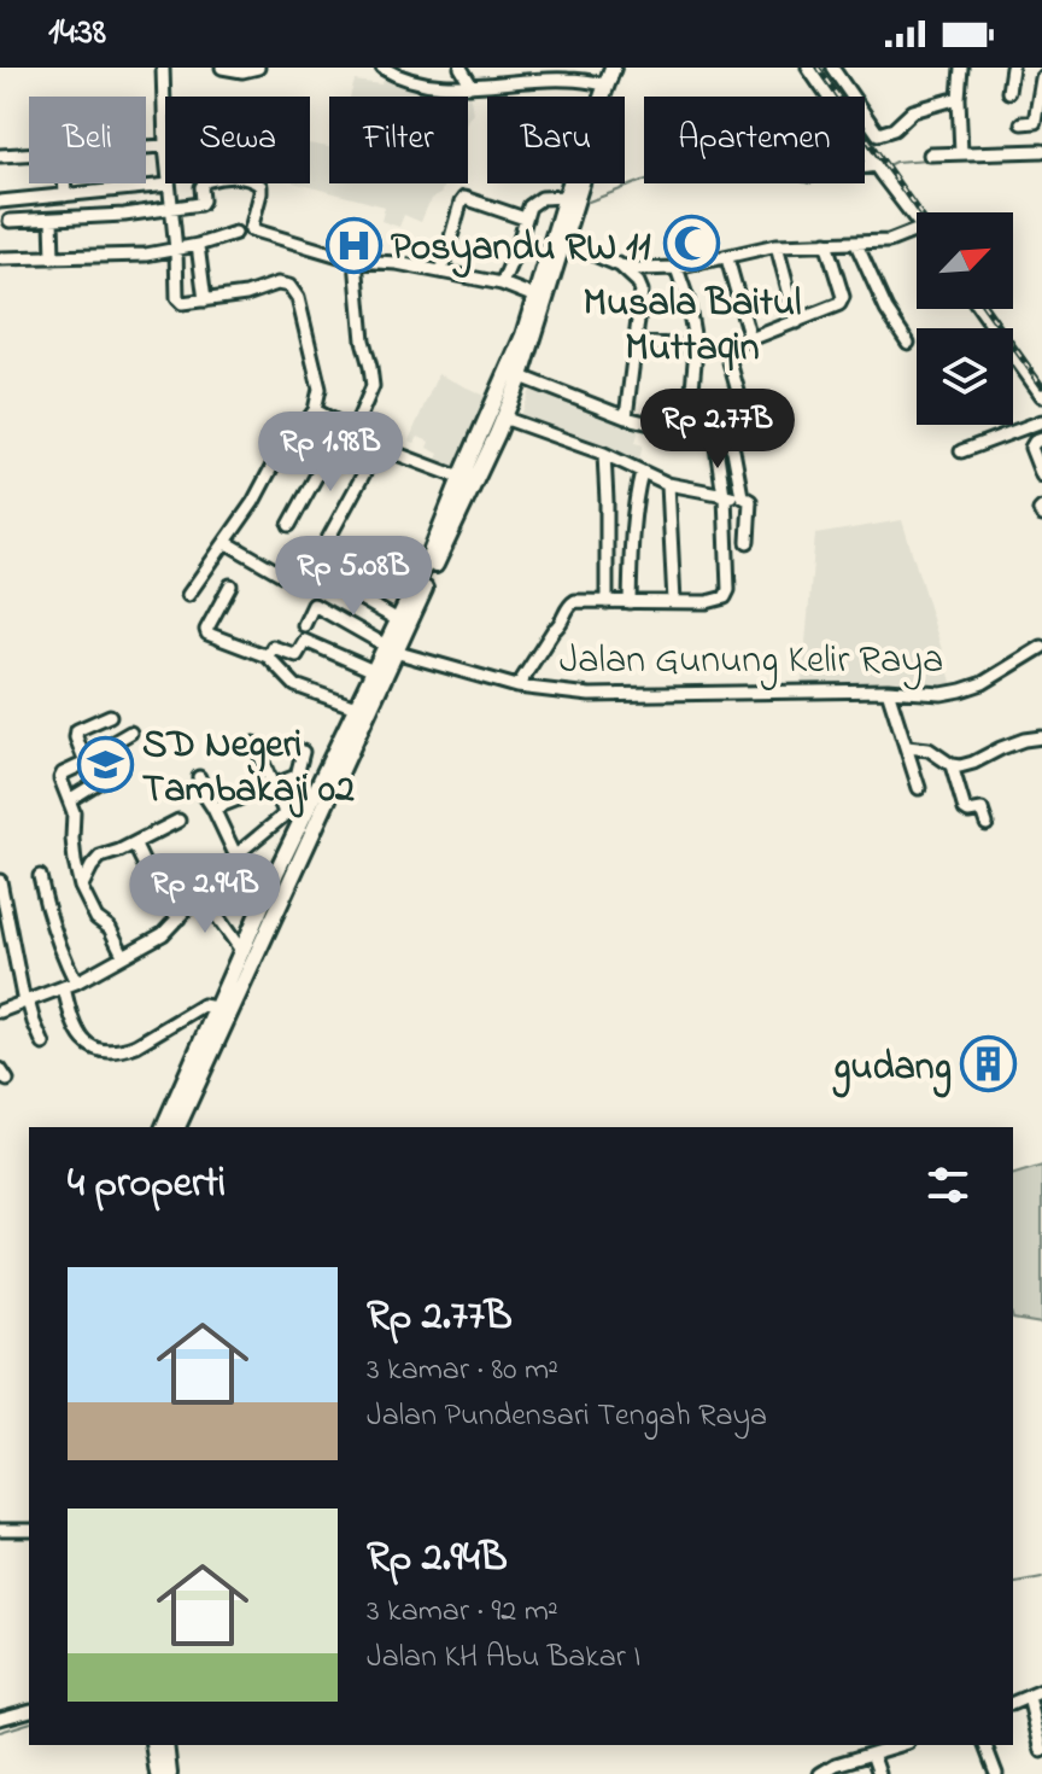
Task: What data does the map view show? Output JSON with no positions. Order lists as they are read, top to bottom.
{
  "streets": {
    "street": ["Jalan Gunung Kelir Raya"]
  },
  "places": {
    "mosque": ["Musala Baitul Muttaqin"],
    "hospital": ["Posyandu RW 11"],
    "school or university": ["SD Negeri Tambakaji 02"],
    "building": ["gudang"]
  },
  "north": "top right",
  "page": {
    "status": "14:38",
    "chip": [
      "Beli",
      "Sewa",
      "Filter",
      "Baru",
      "Apartemen"
    ],
    "price": [
      "Rp 2.77B",
      "Rp 1.98B",
      "Rp 5.08B",
      "Rp 2.94B"
    ],
    "heading": "4 properti",
    "list": [
      {
        "name": "Rp 2.77B",
        "note": "3 kamar · 80 m² · Jalan Pundensari Tengah Raya"
      },
      {
        "name": "Rp 2.94B",
        "note": "3 kamar · 92 m² · Jalan KH Abu Bakar I"
      }
    ]
  }
}
